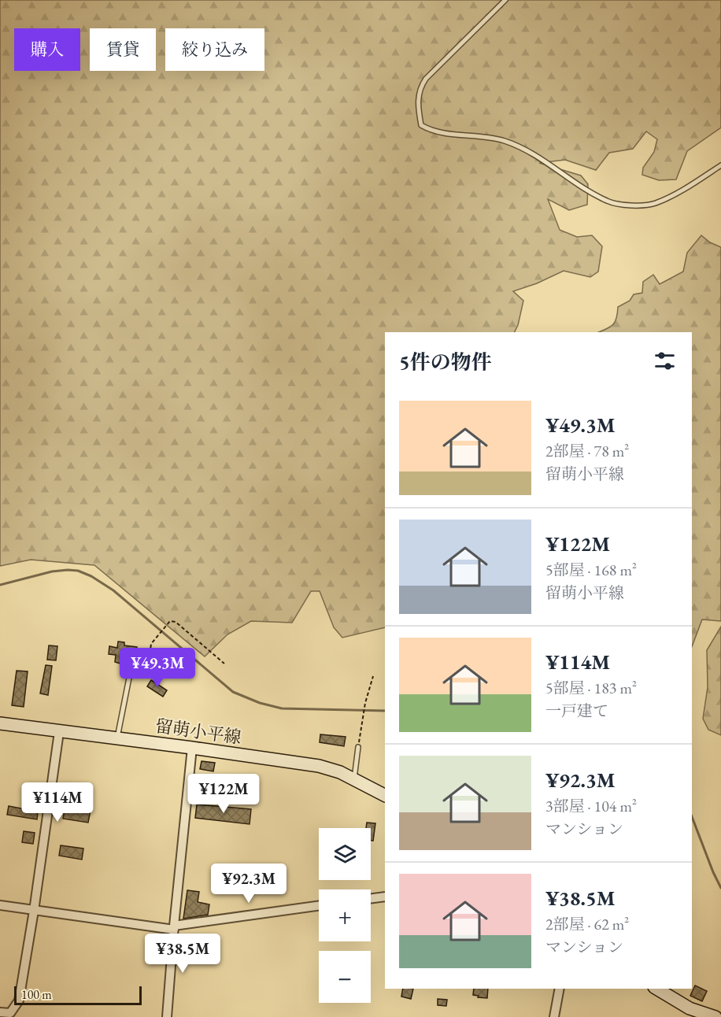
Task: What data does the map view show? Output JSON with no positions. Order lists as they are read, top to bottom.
{
  "streets": {
    "main road": ["留萌小平線"]
  },
  "scale_bar": "100 m",
  "page": {
    "chip": ["購入", "賃貸", "絞り込み"],
    "heading": "5件の物件",
    "list": [
      {
        "name": "¥49.3M",
        "note": "2部屋 · 78 m² · 留萌小平線"
      },
      {
        "name": "¥122M",
        "note": "5部屋 · 168 m² · 留萌小平線"
      },
      {
        "name": "¥114M",
        "note": "5部屋 · 183 m² · 一戸建て"
      },
      {
        "name": "¥92.3M",
        "note": "3部屋 · 104 m² · マンション"
      },
      {
        "name": "¥38.5M",
        "note": "2部屋 · 62 m² · マンション"
      }
    ],
    "price": [
      "¥49.3M",
      "¥122M",
      "¥114M",
      "¥92.3M",
      "¥38.5M"
    ],
    "map_buttons": ["+", "−"],
    "scale": "100 m"
  }
}
